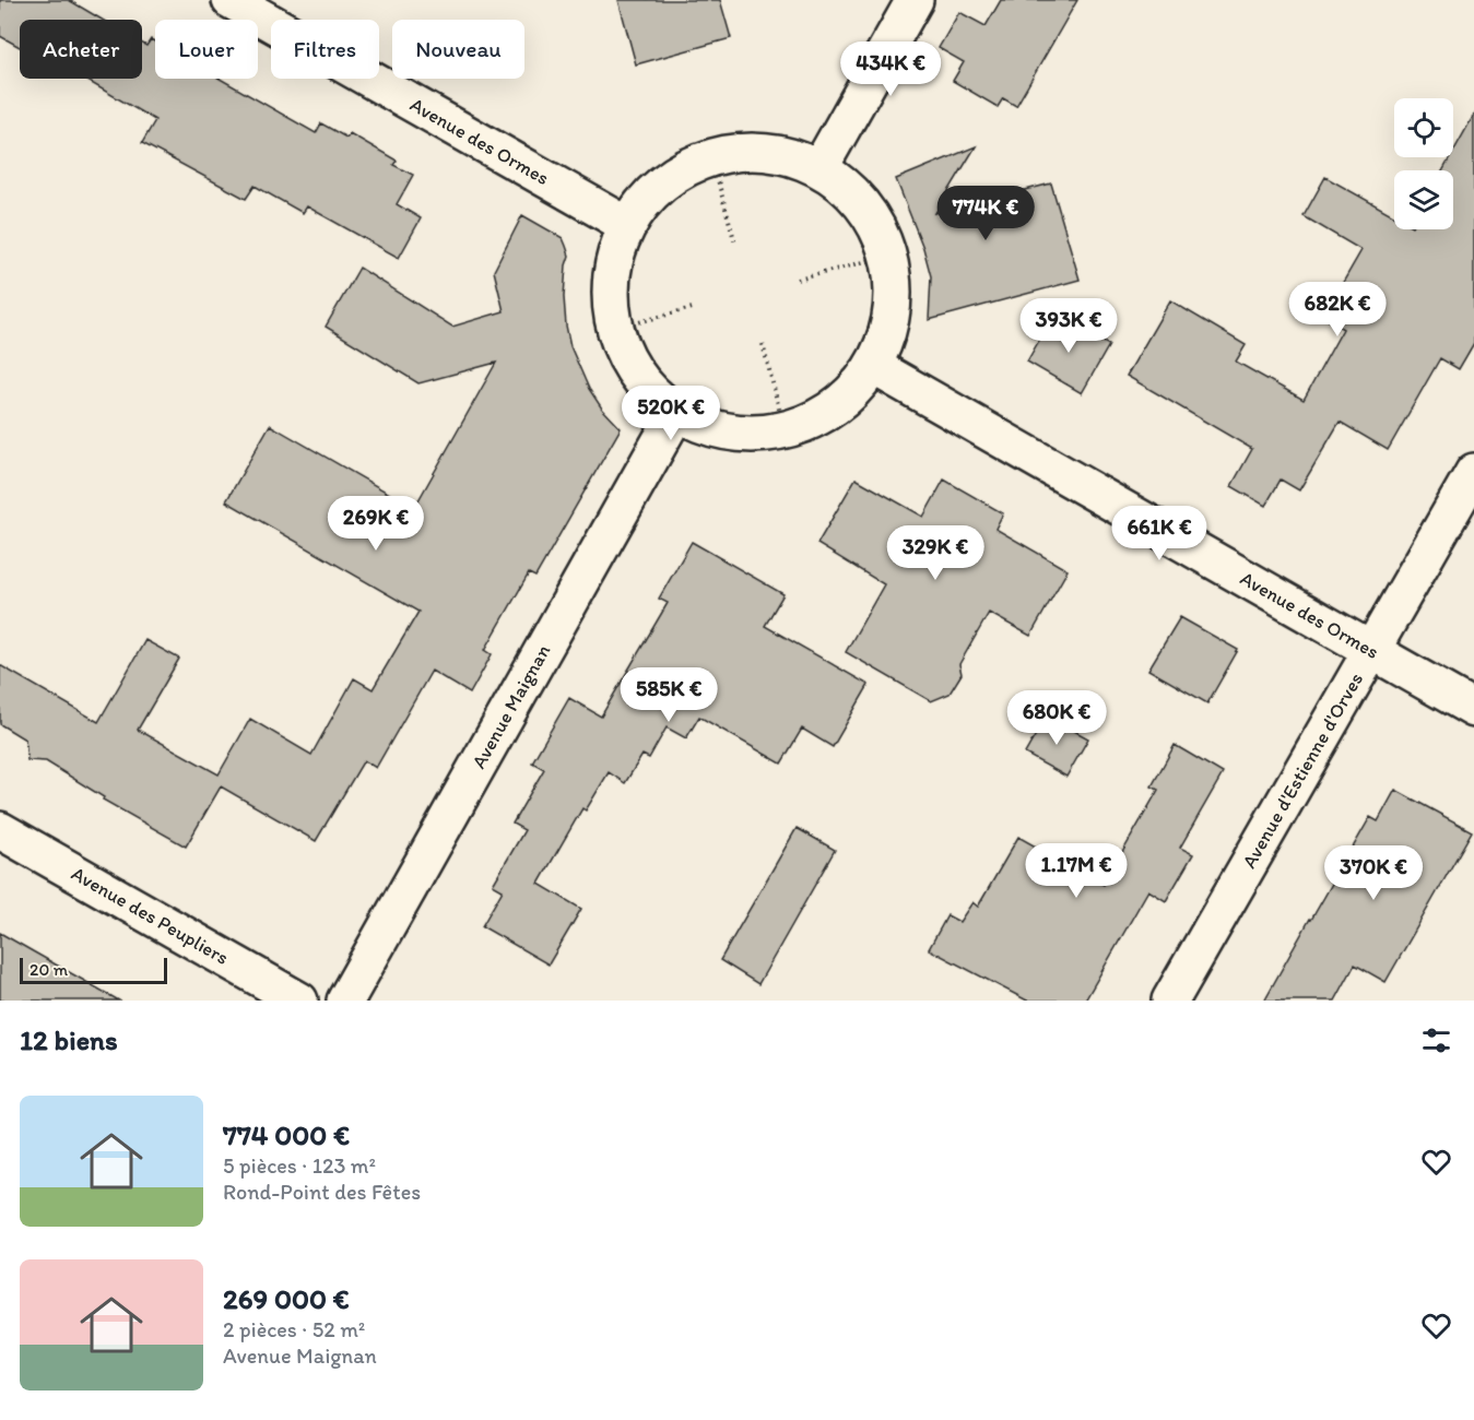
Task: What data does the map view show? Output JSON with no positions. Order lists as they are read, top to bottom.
{
  "streets": {
    "street": [
      "Avenue des Ormes",
      "Avenue Maignan",
      "Avenue d'Estienne d'Orves",
      "Avenue des Peupliers"
    ]
  },
  "crossings": [
    ["Avenue des Ormes", "Avenue d'Estienne d'Orves"]
  ],
  "scale_bar": "20 m",
  "page": {
    "chip": [
      "Acheter",
      "Louer",
      "Filtres",
      "Nouveau"
    ],
    "price": [
      "434K €",
      "774K €",
      "682K €",
      "393K €",
      "520K €",
      "269K €",
      "661K €",
      "329K €",
      "585K €",
      "680K €",
      "1.17M €",
      "370K €"
    ],
    "scale": "20 m",
    "heading": "12 biens",
    "list": [
      {
        "name": "774 000 €",
        "note": "5 pièces · 123 m² · Rond-Point des Fêtes"
      },
      {
        "name": "269 000 €",
        "note": "2 pièces · 52 m² · Avenue Maignan"
      }
    ]
  }
}
